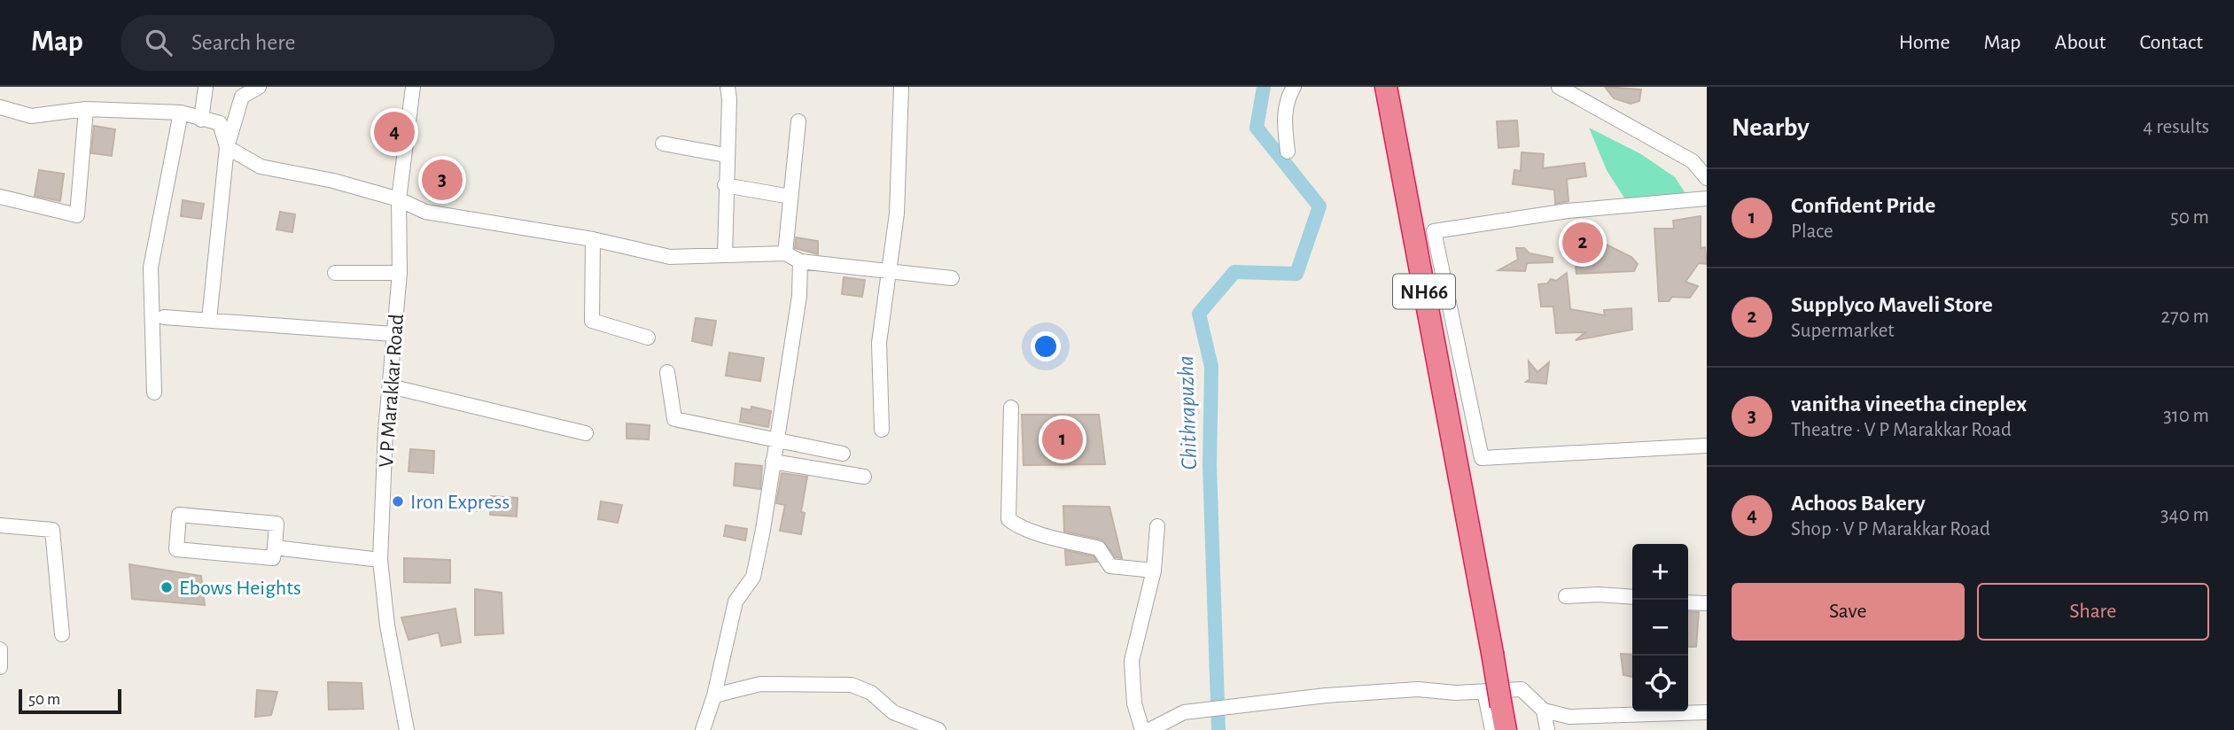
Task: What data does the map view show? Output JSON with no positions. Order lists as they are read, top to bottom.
{
  "streets": {
    "highway": ["NH66"],
    "street": ["V P Marakkar Road"]
  },
  "water": ["Chithrapuzha"],
  "places": ["Iron Express", "Ebows Heights"],
  "scale_bar": "50 m",
  "page": {
    "header": "Map",
    "search": "Search here",
    "nav": [
      "Home",
      "Map",
      "About",
      "Contact"
    ],
    "heading": ["Nearby", "4 results"],
    "pins": [
      "4",
      "3",
      "2",
      "1"
    ],
    "list": [
      {
        "mark": "1",
        "name": "Confident Pride",
        "note": "Place",
        "value": "50 m"
      },
      {
        "mark": "2",
        "name": "Supplyco Maveli Store",
        "note": "Supermarket",
        "value": "270 m"
      },
      {
        "mark": "3",
        "name": "vanitha vineetha cineplex",
        "note": "Theatre · V P Marakkar Road",
        "value": "310 m"
      },
      {
        "mark": "4",
        "name": "Achoos Bakery",
        "note": "Shop · V P Marakkar Road",
        "value": "340 m"
      }
    ],
    "map_buttons": ["+", "−"],
    "buttons": ["Save", "Share"],
    "scale": "50 m"
  }
}
